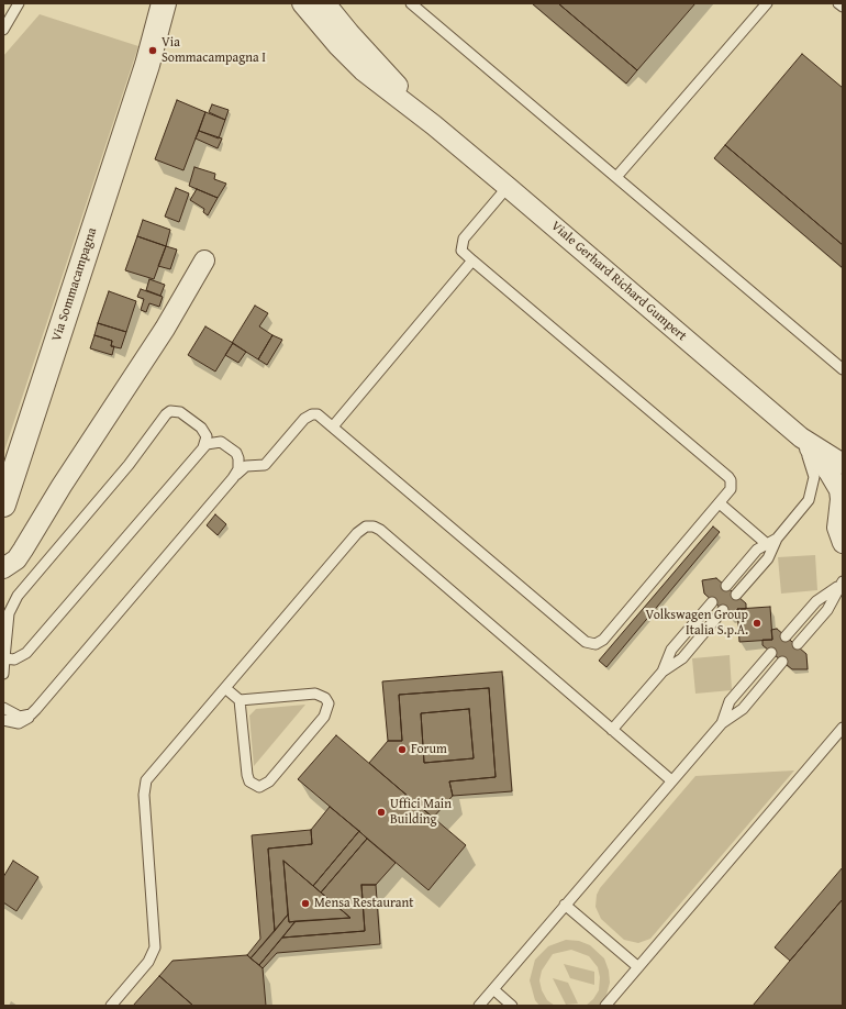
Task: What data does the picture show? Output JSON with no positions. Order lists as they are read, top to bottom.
{
  "streets": {
    "street": ["Viale Gerhard Richard Gumpert", "Via Sommacampagna"]
  },
  "places": [
    "Via Sommacampagna I",
    "Volkswagen Group Italia S.p.A.",
    "Forum",
    "Uffici Main Building",
    "Mensa Restaurant"
  ]
}
